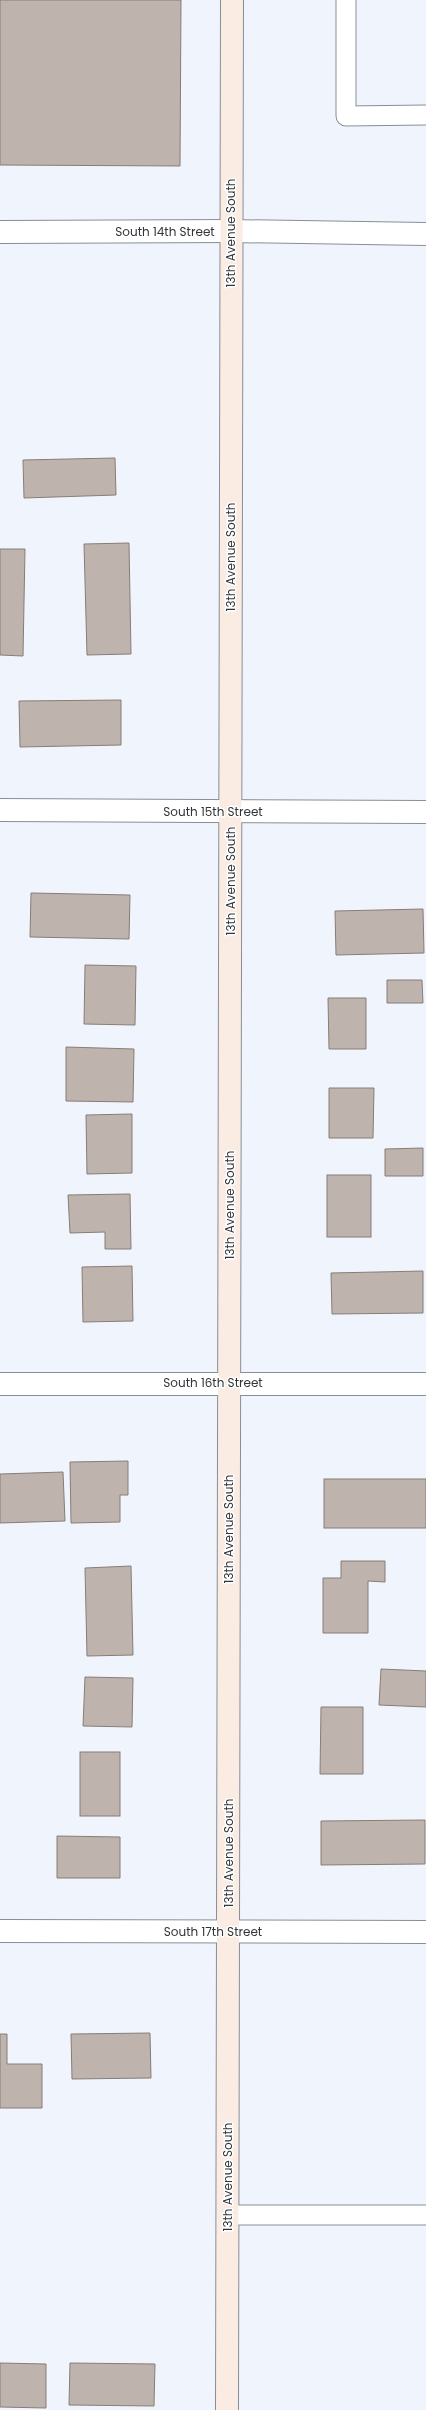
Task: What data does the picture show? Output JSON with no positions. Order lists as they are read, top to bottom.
{
  "streets": {
    "street": [
      "South 14th Street",
      "13th Avenue South",
      "South 15th Street",
      "South 16th Street",
      "South 17th Street"
    ]
  },
  "crossings": [
    ["South 14th Street", "13th Avenue South"],
    ["13th Avenue South", "South 15th Street"],
    ["13th Avenue South", "South 16th Street"],
    ["13th Avenue South", "South 17th Street"]
  ]
}
